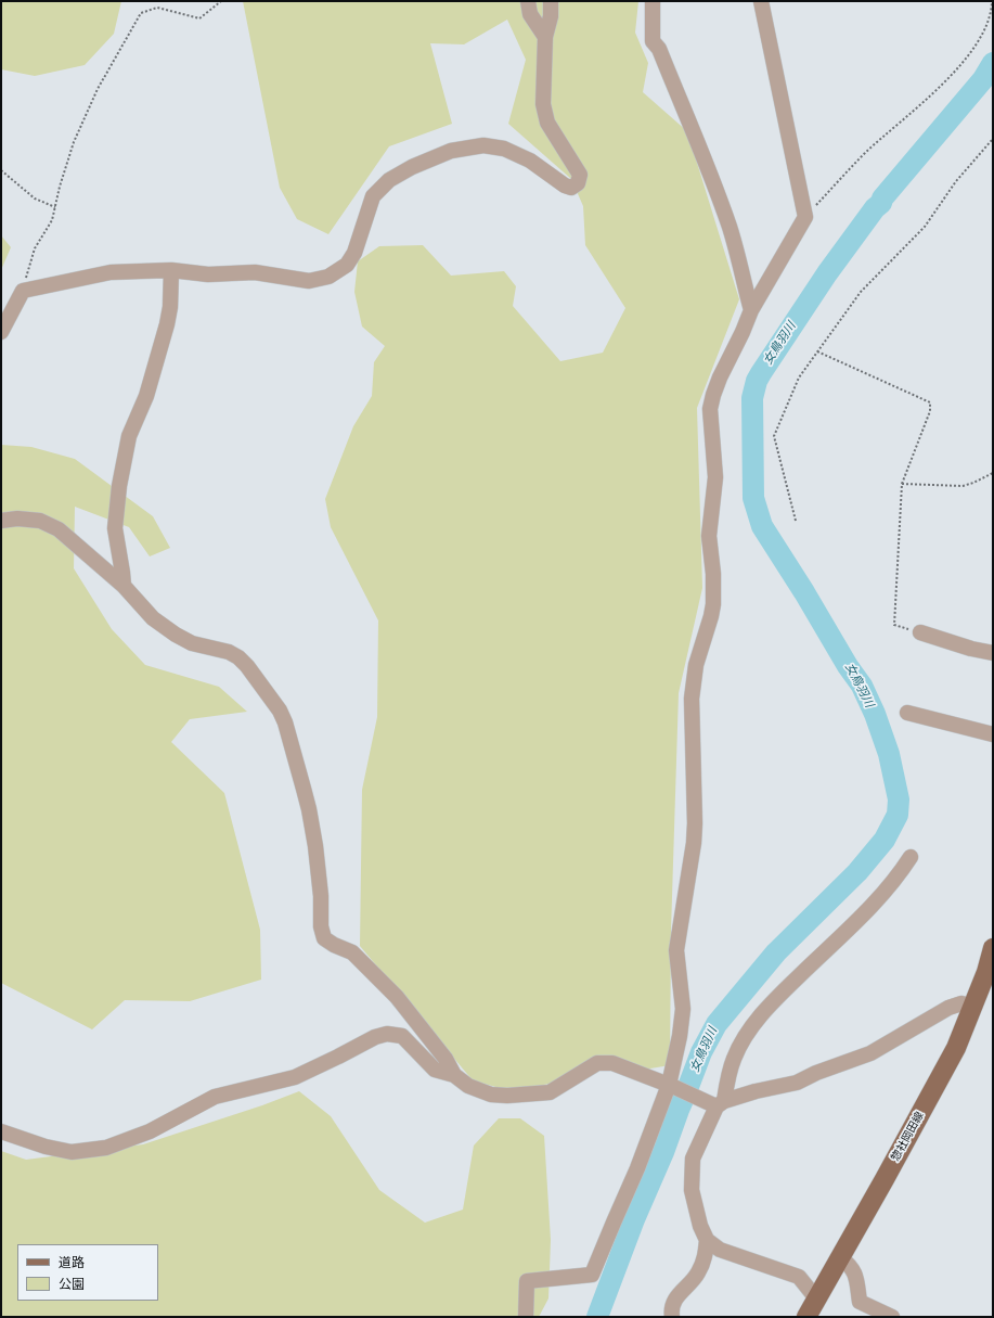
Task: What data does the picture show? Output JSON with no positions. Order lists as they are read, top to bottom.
{
  "streets": {
    "main road": ["惣社岡田線"]
  },
  "water": ["女鳥羽川"],
  "legend": ["道路", "公園"]
}
